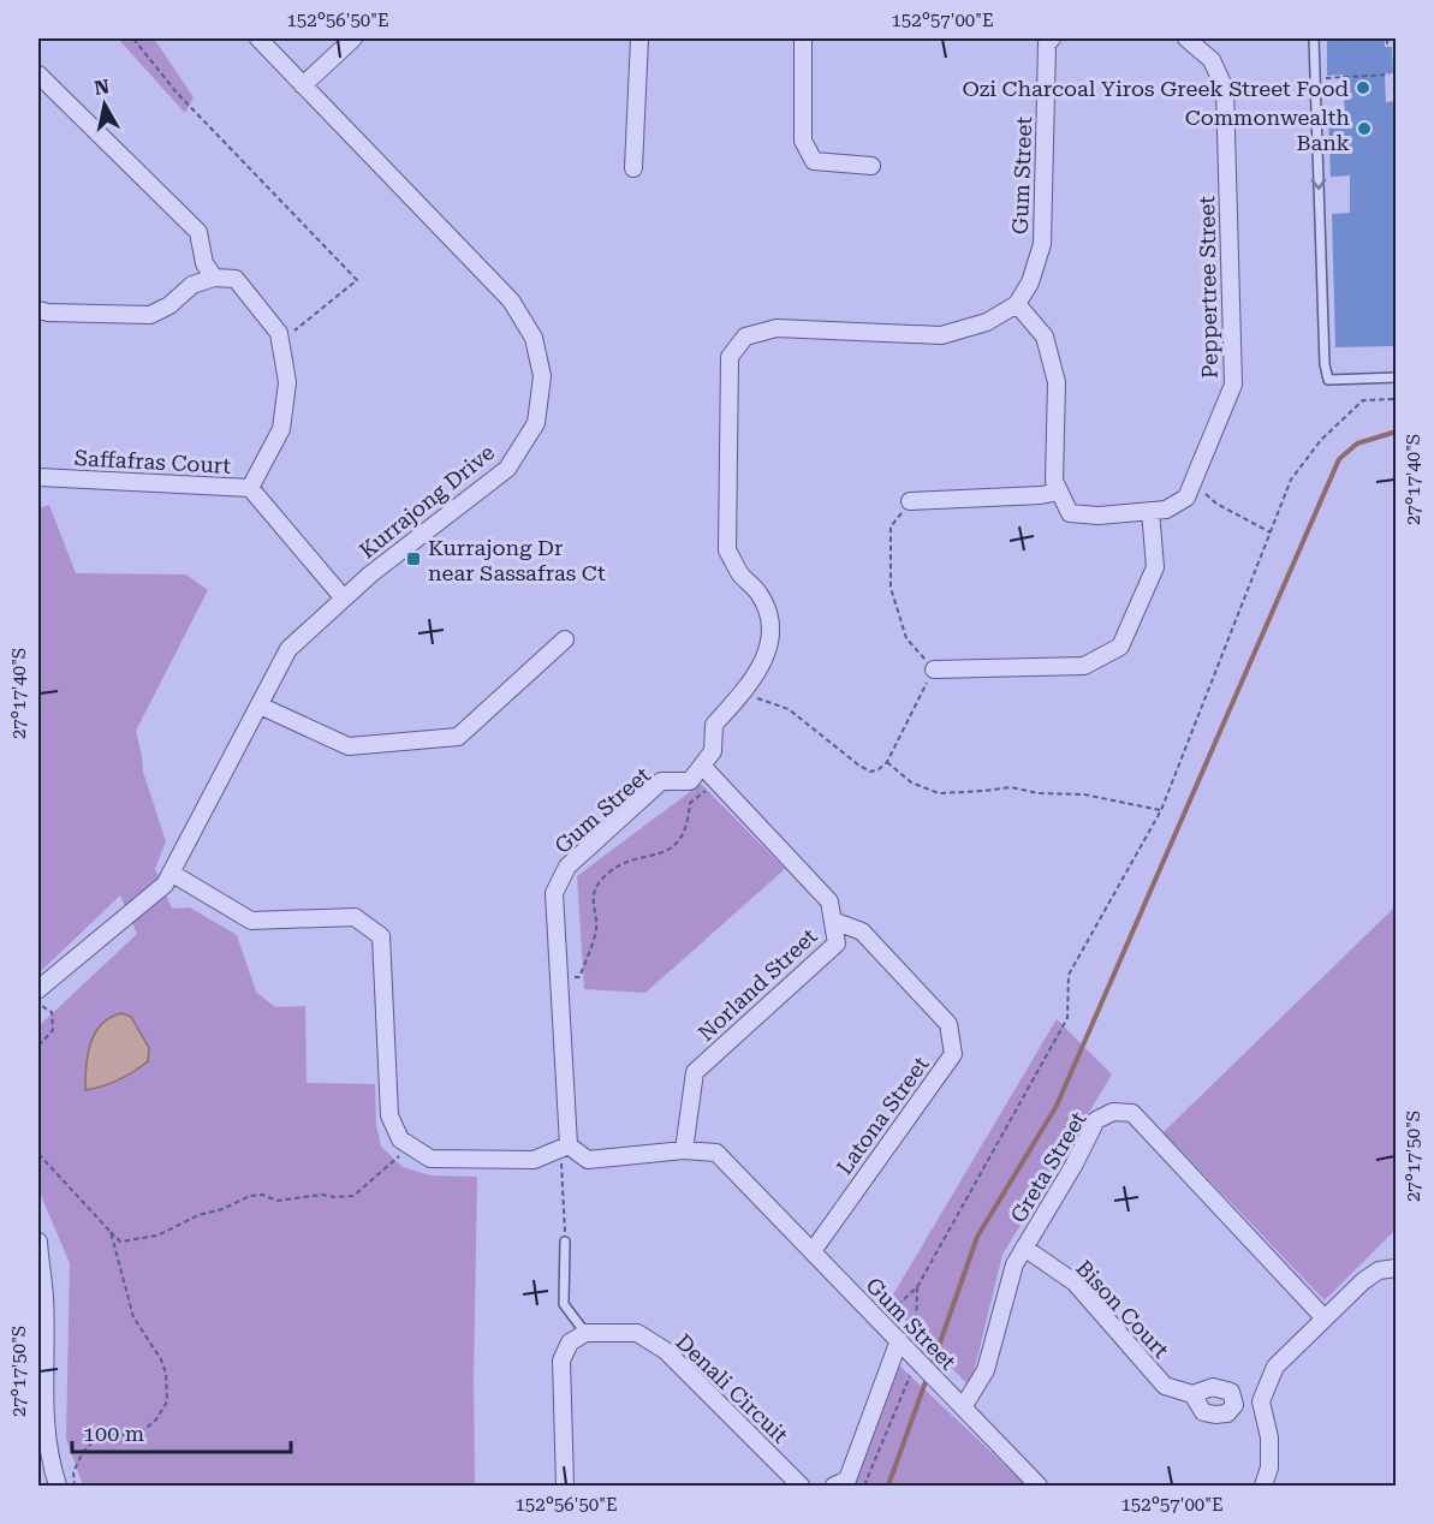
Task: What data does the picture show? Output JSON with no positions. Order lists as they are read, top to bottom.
{
  "streets": {
    "street": [
      "Gum Street",
      "Peppertree Street",
      "Saffafras Court",
      "Kurrajong Drive",
      "Norland Street",
      "Latona Street",
      "Greta Street",
      "Bison Court",
      "Denali Circuit"
    ]
  },
  "crossings": [
    ["Gum Street", "Norland Street"],
    ["Gum Street", "Latona Street"],
    ["Gum Street", "Greta Street"],
    ["Saffafras Court", "Kurrajong Drive"],
    ["Norland Street", "Latona Street"],
    ["Greta Street", "Bison Court"]
  ],
  "places": {
    "other": ["Ozi Charcoal Yiros Greek Street Food", "Commonwealth Bank"],
    "transit": ["Kurrajong Dr near Sassafras Ct"]
  },
  "scale_bar": "100 m",
  "north": "top",
  "coordinates": [
    "152°56'50\"E",
    "152°57'00\"E",
    "27°17'40\"S",
    "27°17'50\"S"
  ]
}
